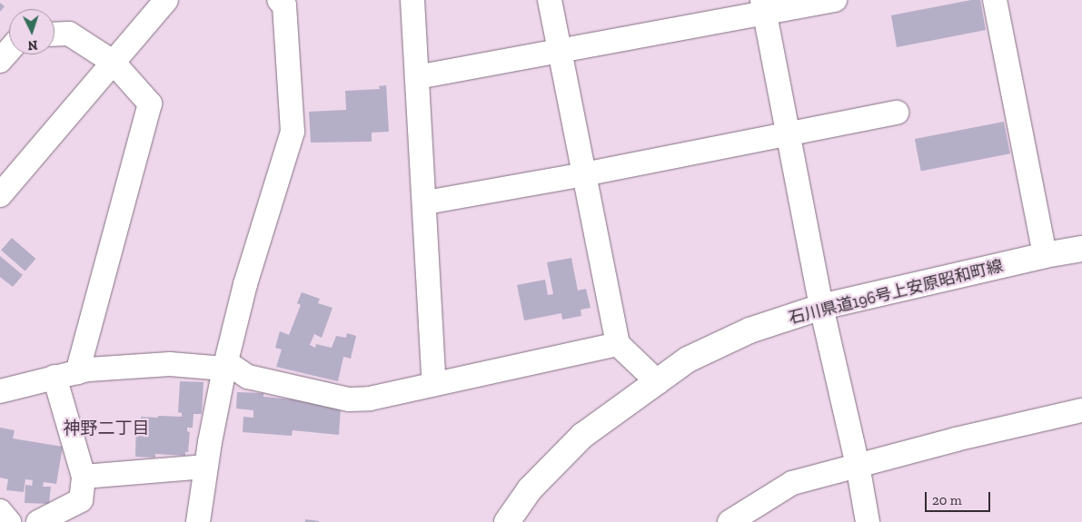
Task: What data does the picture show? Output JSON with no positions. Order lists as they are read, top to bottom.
{
  "streets": {
    "main road": ["石川県道196号上安原昭和町線"]
  },
  "districts": ["神野二丁目"],
  "scale_bar": "20 m",
  "north": "bottom"
}
